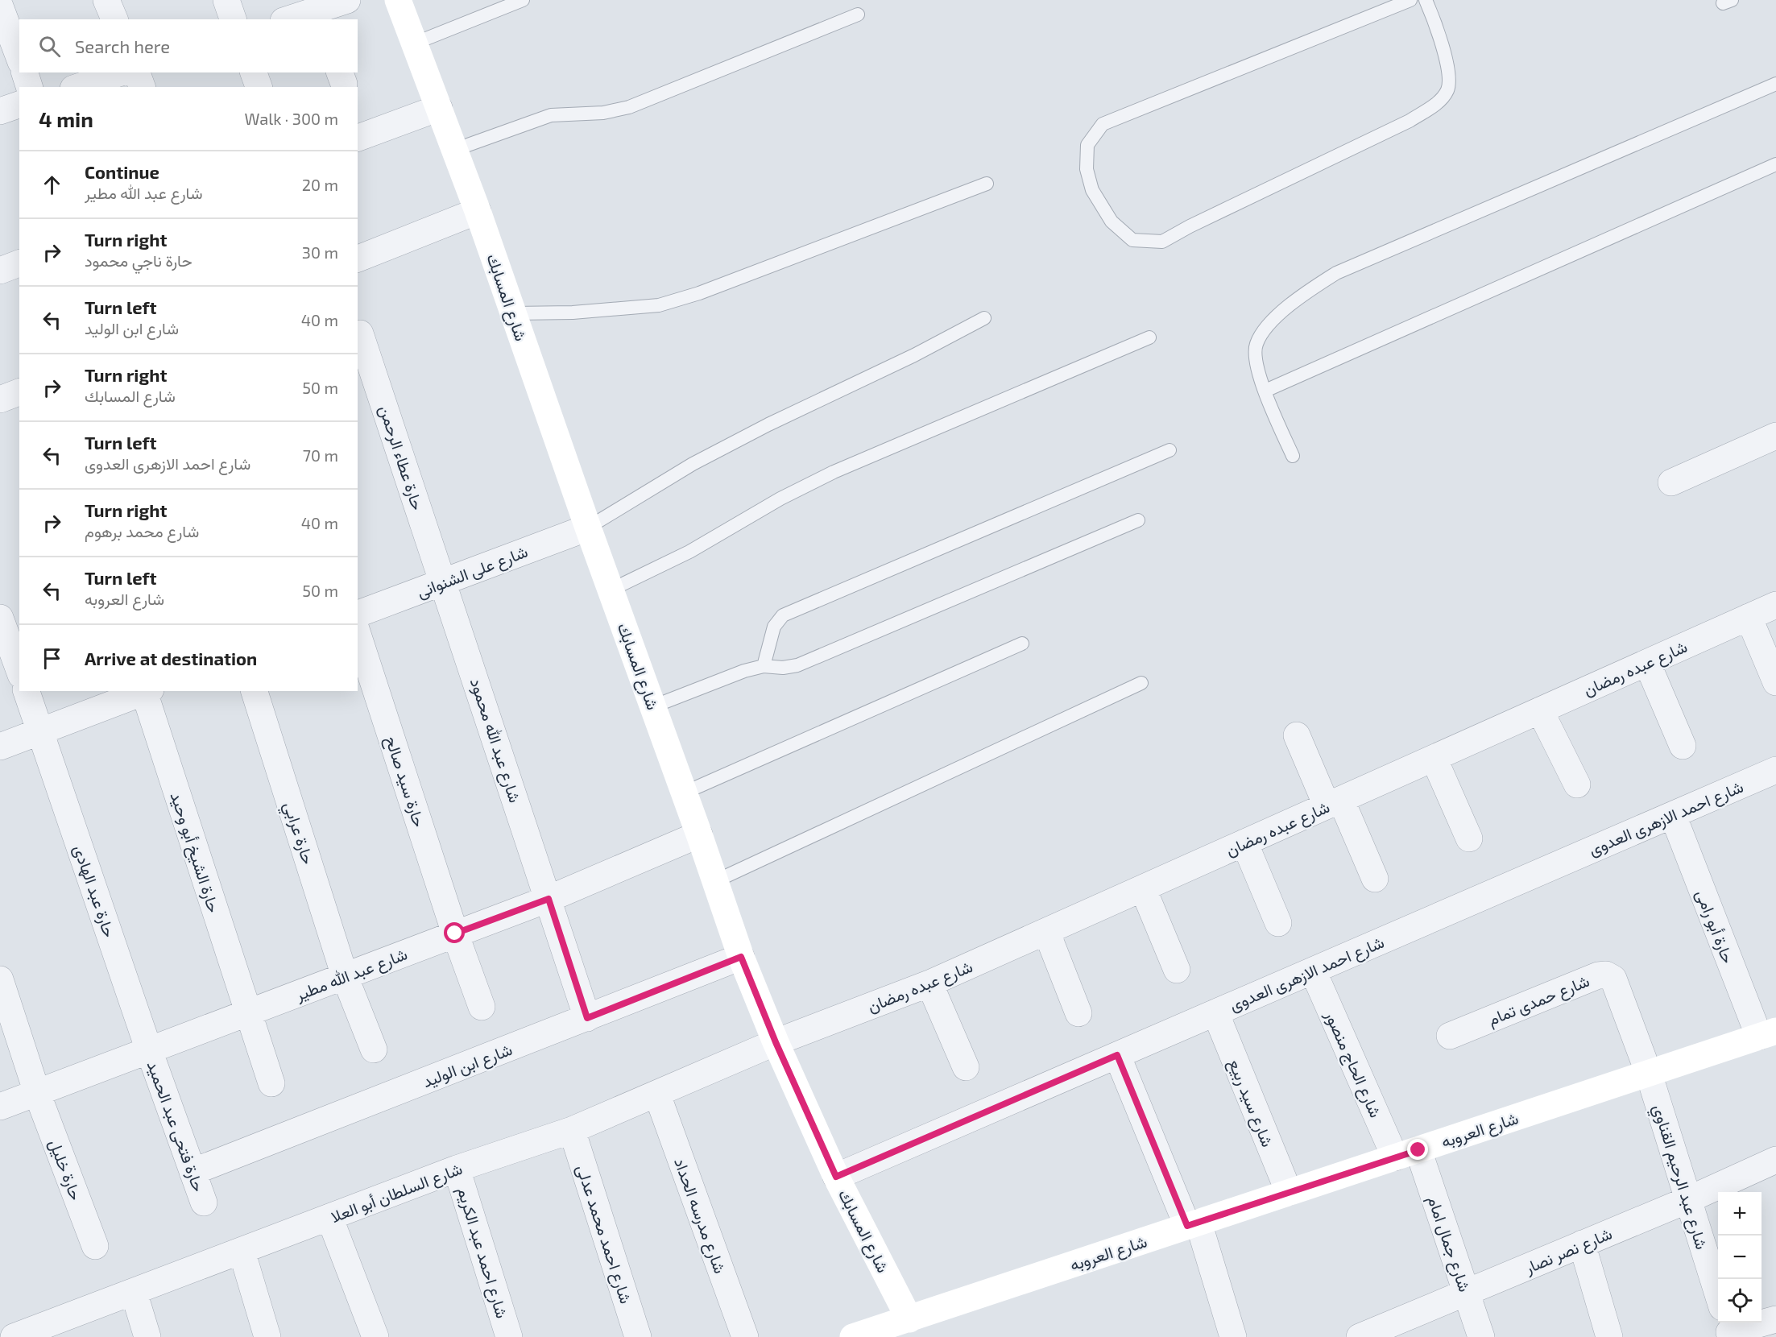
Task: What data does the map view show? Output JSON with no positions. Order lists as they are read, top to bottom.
{
  "streets": {
    "street": [
      "شارع المسابك",
      "حارة عطاء الرحمن",
      "شارع على الشنوانى",
      "شارع عبده رمضان",
      "شارع عبد الله محمود",
      "حارة سيد صالح",
      "شارع احمد الازهرى العدوى",
      "حارة عرابي",
      "حارة الشيخ أبو وحيد",
      "حارة عبد الهادى",
      "حارة أبو رامى",
      "شارع عبد الله مطير",
      "شارع حمدى تمام",
      "شارع الحاج منصور",
      "شارع ابن الوليد",
      "شارع سيد ربيع",
      "حارة فتحى عبد الحميد",
      "شارع العروبه",
      "حارة خليل",
      "شارع عبد الرحيم القناوي",
      "شارع السلطان أبو العلا",
      "شارع مدرسه الحداد",
      "شارع احمد محمد عدلى",
      "شارع جمال امام",
      "شارع نصر نصار",
      "شارع احمد عبد الكريم"
    ]
  },
  "crossings": [
    ["شارع المسابك", "شارع على الشنوانى"],
    ["شارع المسابك", "شارع عبده رمضان"],
    ["شارع المسابك", "شارع احمد الازهرى العدوى"],
    ["شارع المسابك", "شارع عبد الله مطير"],
    ["شارع المسابك", "شارع ابن الوليد"],
    ["شارع المسابك", "شارع العروبه"],
    ["شارع المسابك", "شارع السلطان أبو العلا"],
    ["حارة عطاء الرحمن", "شارع على الشنوانى"],
    ["حارة عطاء الرحمن", "شارع عبد الله محمود"],
    ["شارع على الشنوانى", "شارع عبد الله محمود"],
    ["شارع عبده رمضان", "شارع السلطان أبو العلا"],
    ["شارع عبد الله محمود", "شارع عبد الله مطير"],
    ["شارع عبد الله محمود", "شارع ابن الوليد"],
    ["حارة سيد صالح", "شارع عبد الله مطير"],
    ["شارع احمد الازهرى العدوى", "حارة أبو رامى"],
    ["شارع احمد الازهرى العدوى", "شارع الحاج منصور"],
    ["شارع احمد الازهرى العدوى", "شارع سيد ربيع"],
    ["حارة عرابي", "شارع عبد الله مطير"],
    ["حارة الشيخ أبو وحيد", "شارع عبد الله مطير"],
    ["حارة عبد الهادى", "شارع عبد الله مطير"],
    ["حارة عبد الهادى", "حارة فتحى عبد الحميد"],
    ["حارة أبو رامى", "شارع العروبه"],
    ["شارع عبد الله مطير", "حارة فتحى عبد الحميد"],
    ["شارع عبد الله مطير", "حارة خليل"],
    ["شارع حمدى تمام", "شارع العروبه"],
    ["شارع حمدى تمام", "شارع عبد الرحيم القناوي"],
    ["شارع الحاج منصور", "شارع العروبه"],
    ["شارع الحاج منصور", "شارع جمال امام"],
    ["شارع ابن الوليد", "حارة فتحى عبد الحميد"],
    ["شارع سيد ربيع", "شارع العروبه"],
    ["شارع العروبه", "شارع عبد الرحيم القناوي"],
    ["شارع العروبه", "شارع جمال امام"],
    ["شارع عبد الرحيم القناوي", "شارع نصر نصار"],
    ["شارع السلطان أبو العلا", "شارع مدرسه الحداد"],
    ["شارع السلطان أبو العلا", "شارع احمد محمد عدلى"],
    ["شارع السلطان أبو العلا", "شارع احمد عبد الكريم"],
    ["شارع جمال امام", "شارع نصر نصار"]
  ],
  "page": {
    "search": "Search here",
    "heading": ["4 min", "Walk · 300 m"],
    "list": [
      ["Continue", "شارع عبد الله مطير", "20 m"],
      ["Turn right", "حارة ناجي محمود", "30 m"],
      ["Turn left", "شارع ابن الوليد", "40 m"],
      ["Turn right", "شارع المسابك", "50 m"],
      ["Turn left", "شارع احمد الازهرى العدوى", "70 m"],
      ["Turn right", "شارع محمد برهوم", "40 m"],
      ["Turn left", "شارع العروبه", "50 m"],
      "Arrive at destination"
    ],
    "map_buttons": ["+", "−"]
  }
}
